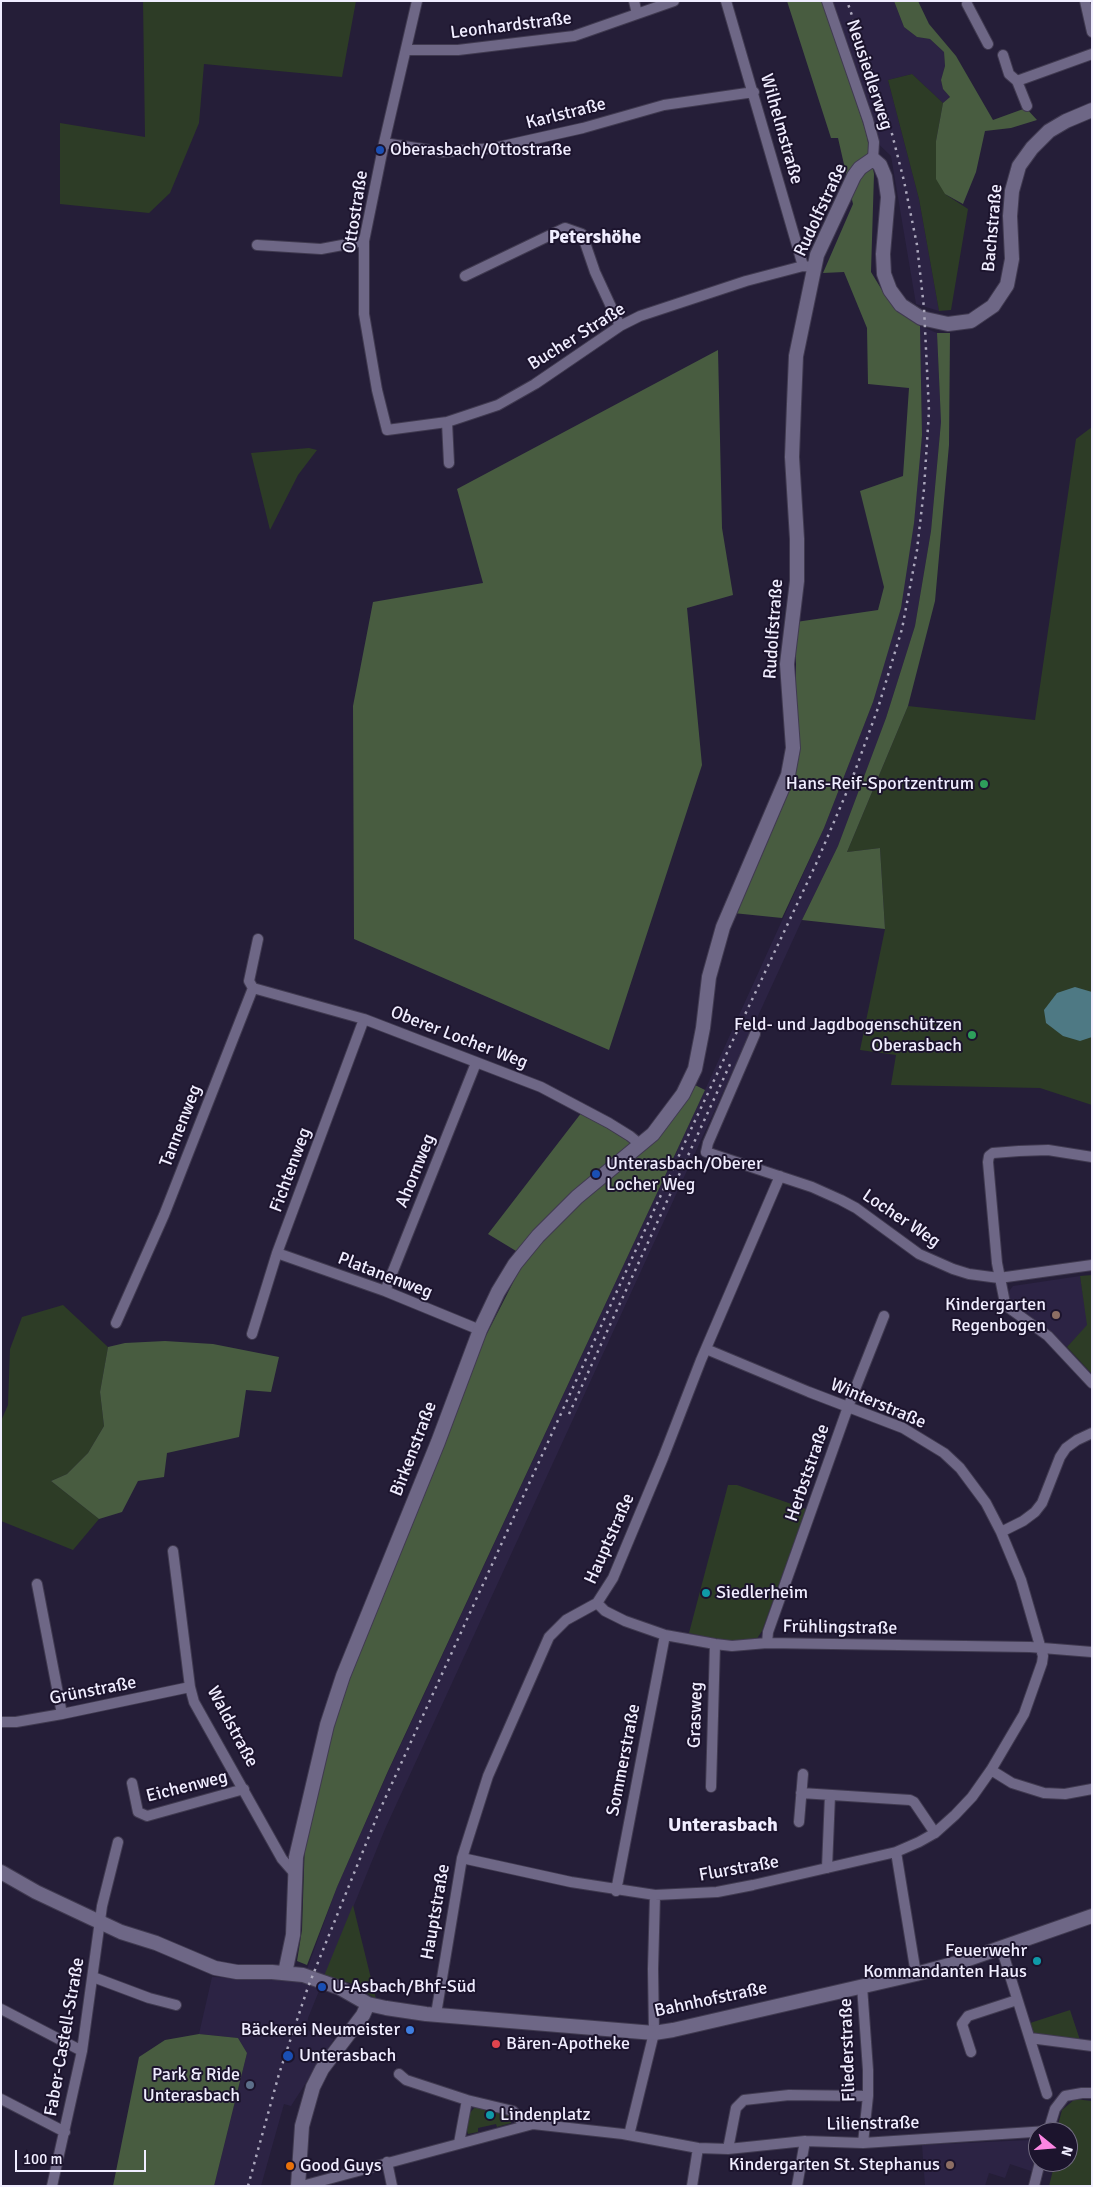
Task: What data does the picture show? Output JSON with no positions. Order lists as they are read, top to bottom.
{
  "streets": {
    "street": [
      "Leonhardstraße",
      "Neusiedlerweg",
      "Karlstraße",
      "Wilhelmstraße",
      "Rudolfstraße",
      "Ottostraße",
      "Bachstraße",
      "Bucher Straße",
      "Oberer Locher Weg",
      "Tannenweg",
      "Fichtenweg",
      "Ahornweg",
      "Locher Weg",
      "Platanenweg",
      "Winterstraße",
      "Birkenstraße",
      "Herbststraße",
      "Hauptstraße",
      "Frühlingstraße",
      "Grünstraße",
      "Grasweg",
      "Waldstraße",
      "Sommerstraße",
      "Eichenweg",
      "Flurstraße",
      "Bahnhofstraße",
      "Faber-Castell-Straße",
      "Fliederstraße",
      "Lilienstraße"
    ]
  },
  "crossings": [
    ["Leonhardstraße", "Ottostraße"],
    ["Neusiedlerweg", "Rudolfstraße"],
    ["Neusiedlerweg", "Bachstraße"],
    ["Karlstraße", "Wilhelmstraße"],
    ["Karlstraße", "Ottostraße"],
    ["Wilhelmstraße", "Rudolfstraße"],
    ["Wilhelmstraße", "Bucher Straße"],
    ["Rudolfstraße", "Bachstraße"],
    ["Rudolfstraße", "Bucher Straße"],
    ["Rudolfstraße", "Oberer Locher Weg"],
    ["Rudolfstraße", "Birkenstraße"],
    ["Ottostraße", "Bucher Straße"],
    ["Oberer Locher Weg", "Tannenweg"],
    ["Oberer Locher Weg", "Fichtenweg"],
    ["Oberer Locher Weg", "Ahornweg"],
    ["Oberer Locher Weg", "Birkenstraße"],
    ["Fichtenweg", "Platanenweg"],
    ["Ahornweg", "Platanenweg"],
    ["Locher Weg", "Hauptstraße"],
    ["Platanenweg", "Birkenstraße"],
    ["Winterstraße", "Herbststraße"],
    ["Winterstraße", "Hauptstraße"],
    ["Winterstraße", "Frühlingstraße"],
    ["Winterstraße", "Flurstraße"],
    ["Birkenstraße", "Waldstraße"],
    ["Herbststraße", "Frühlingstraße"],
    ["Hauptstraße", "Frühlingstraße"],
    ["Hauptstraße", "Flurstraße"],
    ["Hauptstraße", "Bahnhofstraße"],
    ["Frühlingstraße", "Grasweg"],
    ["Frühlingstraße", "Sommerstraße"],
    ["Frühlingstraße", "Flurstraße"],
    ["Grünstraße", "Waldstraße"],
    ["Waldstraße", "Eichenweg"],
    ["Sommerstraße", "Flurstraße"],
    ["Bahnhofstraße", "Faber-Castell-Straße"],
    ["Bahnhofstraße", "Fliederstraße"],
    ["Fliederstraße", "Lilienstraße"]
  ],
  "districts": ["Petershöhe", "Unterasbach"],
  "places": [
    "Oberasbach/Ottostraße",
    "Hans-Reif-Sportzentrum",
    "Feld- und Jagdbogenschützen Oberasbach",
    "Unterasbach/Oberer Locher Weg",
    "Kindergarten Regenbogen",
    "Siedlerheim",
    "Feuerwehr Kommandanten Haus",
    "U-Asbach/Bhf-Süd",
    "Bäckerei Neumeister",
    "Bären-Apotheke",
    "Unterasbach",
    "Park & Ride Unterasbach",
    "Lindenplatz",
    "Kindergarten St. Stephanus",
    "Good Guys"
  ],
  "scale_bar": "100 m",
  "north": "right"
}
